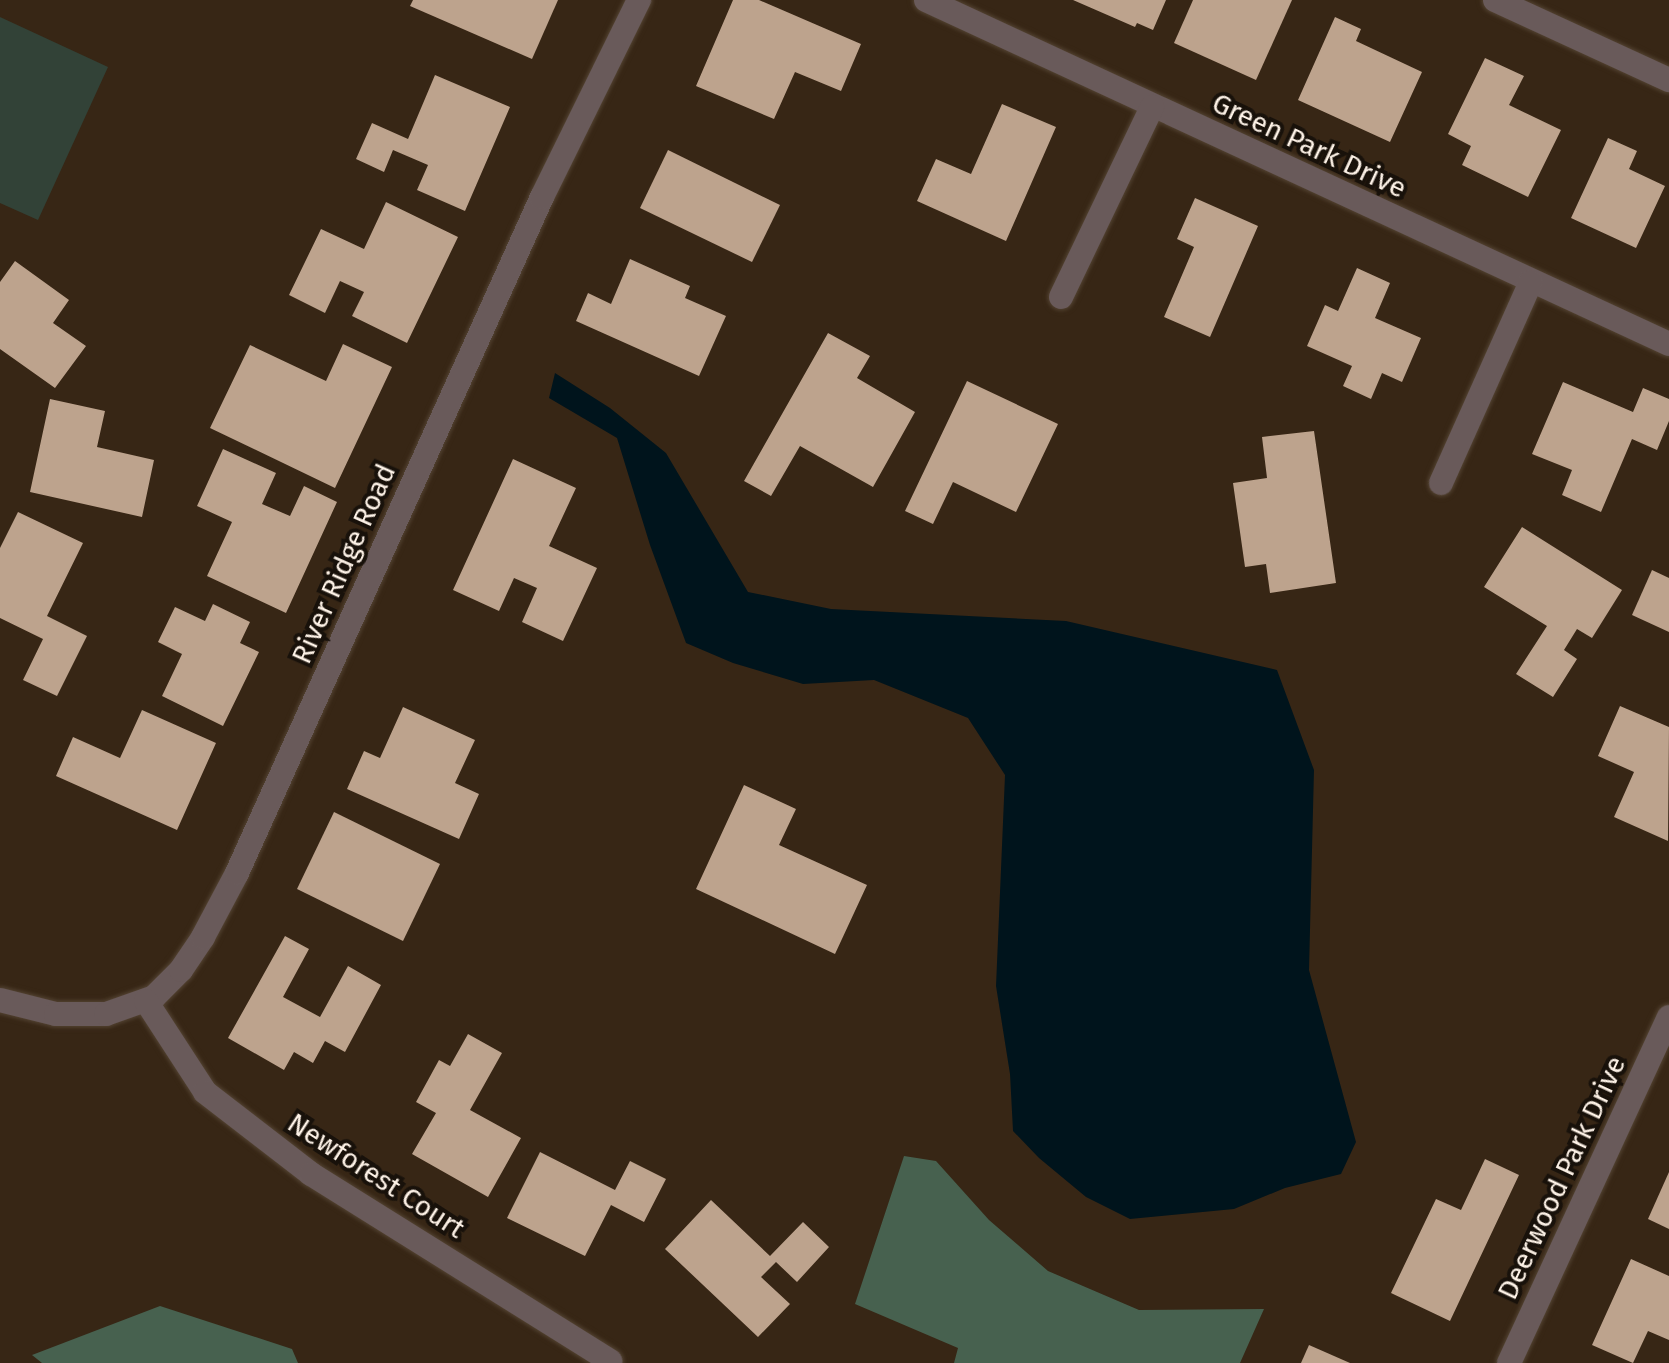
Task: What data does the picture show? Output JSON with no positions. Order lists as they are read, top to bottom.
{
  "streets": {
    "street": [
      "Green Park Drive",
      "River Ridge Road",
      "Newforest Court",
      "Deerwood Park Drive"
    ]
  },
  "crossings": [
    ["River Ridge Road", "Newforest Court"]
  ]
}
